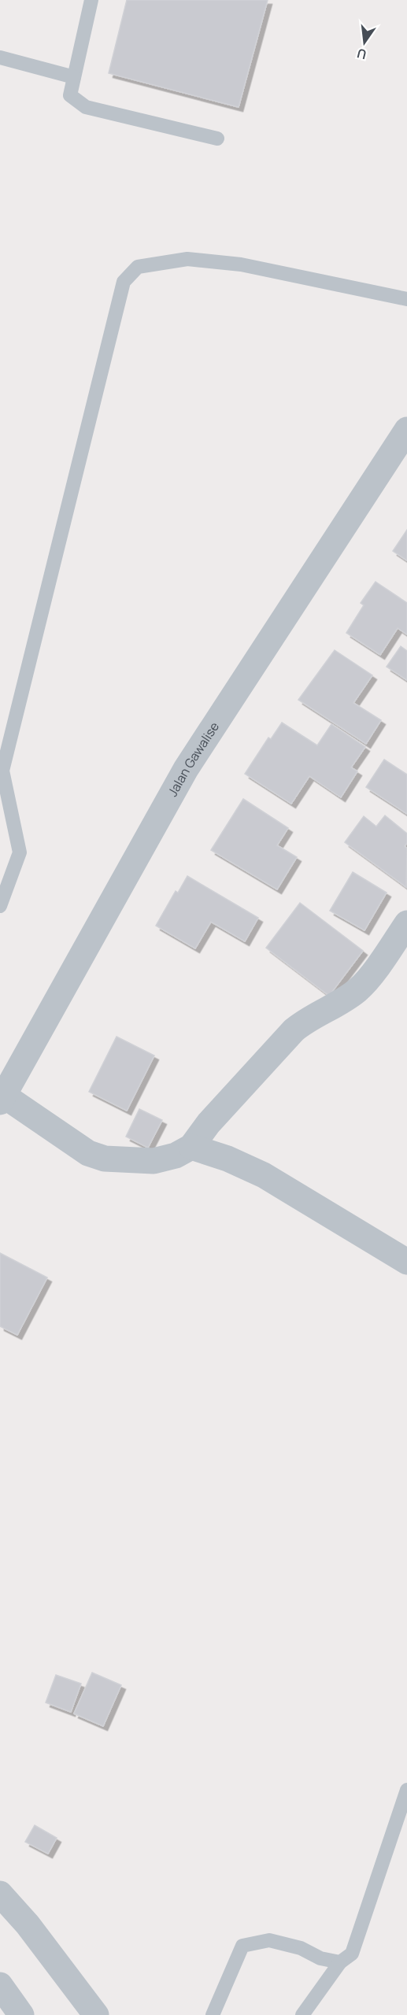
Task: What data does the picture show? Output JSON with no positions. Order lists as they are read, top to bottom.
{
  "streets": {
    "street": ["Jalan Gawalise"]
  },
  "north": "bottom"
}
